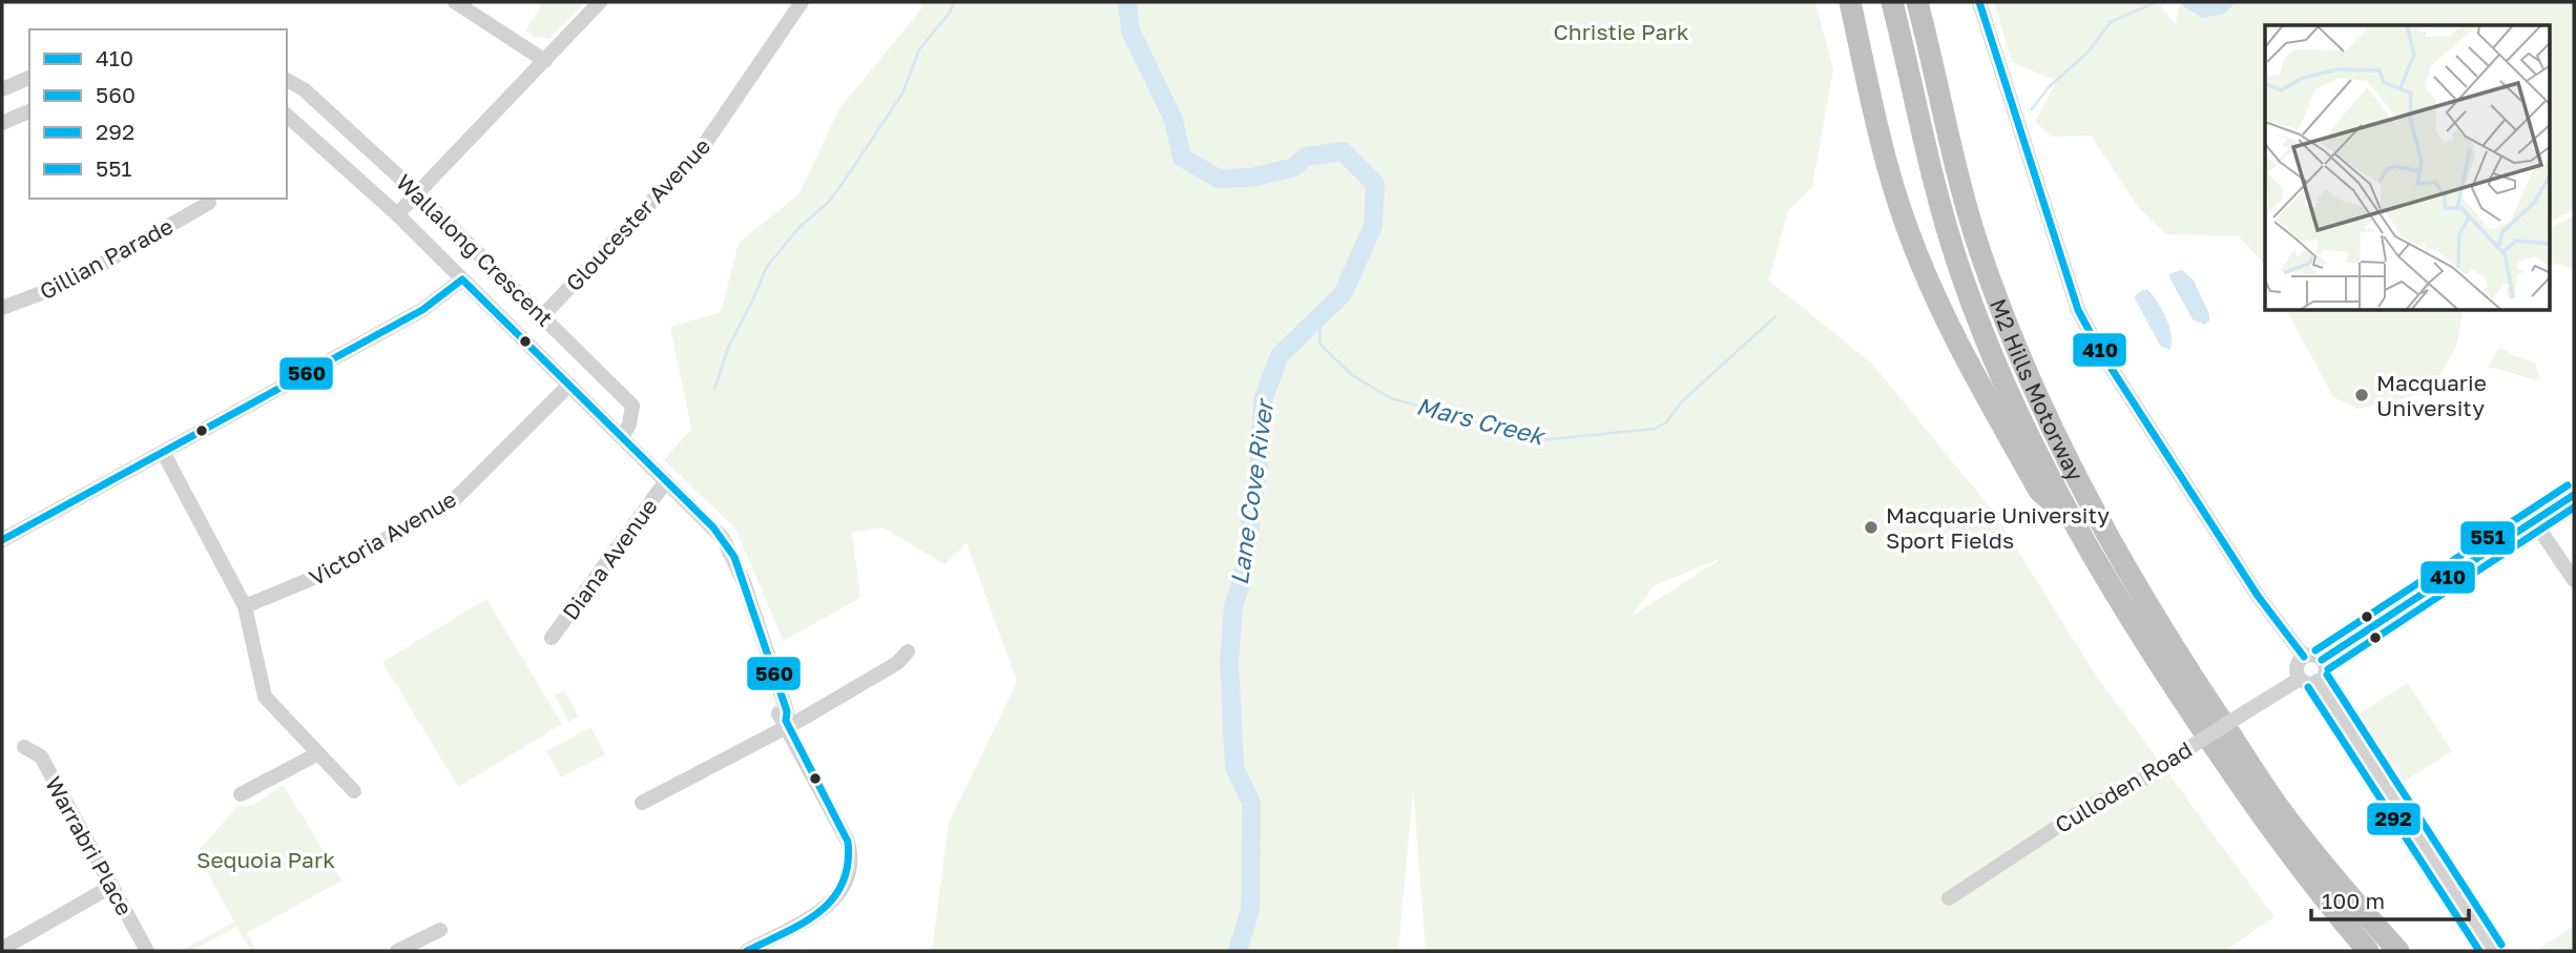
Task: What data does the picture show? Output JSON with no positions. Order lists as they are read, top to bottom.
{
  "streets": {
    "highway": ["M2 Hills Motorway"],
    "street": [
      "Gloucester Avenue",
      "Wallalong Crescent",
      "Gillian Parade",
      "Victoria Avenue",
      "Diana Avenue",
      "Culloden Road",
      "Warrabri Place"
    ]
  },
  "crossings": [
    ["Gloucester Avenue", "Wallalong Crescent"],
    ["Wallalong Crescent", "Victoria Avenue"],
    ["Wallalong Crescent", "Diana Avenue"]
  ],
  "water": ["Mars Creek", "Lane Cove River"],
  "parks": ["Christie Park", "Sequoia Park"],
  "places": ["Macquarie University", "Macquarie University Sport Fields"],
  "lines": [
    "transit line 410",
    "transit line 560",
    "transit line 551",
    "transit line 292"
  ],
  "legend": [
    "410",
    "560",
    "292",
    "551"
  ],
  "scale_bar": "100 m"
}
